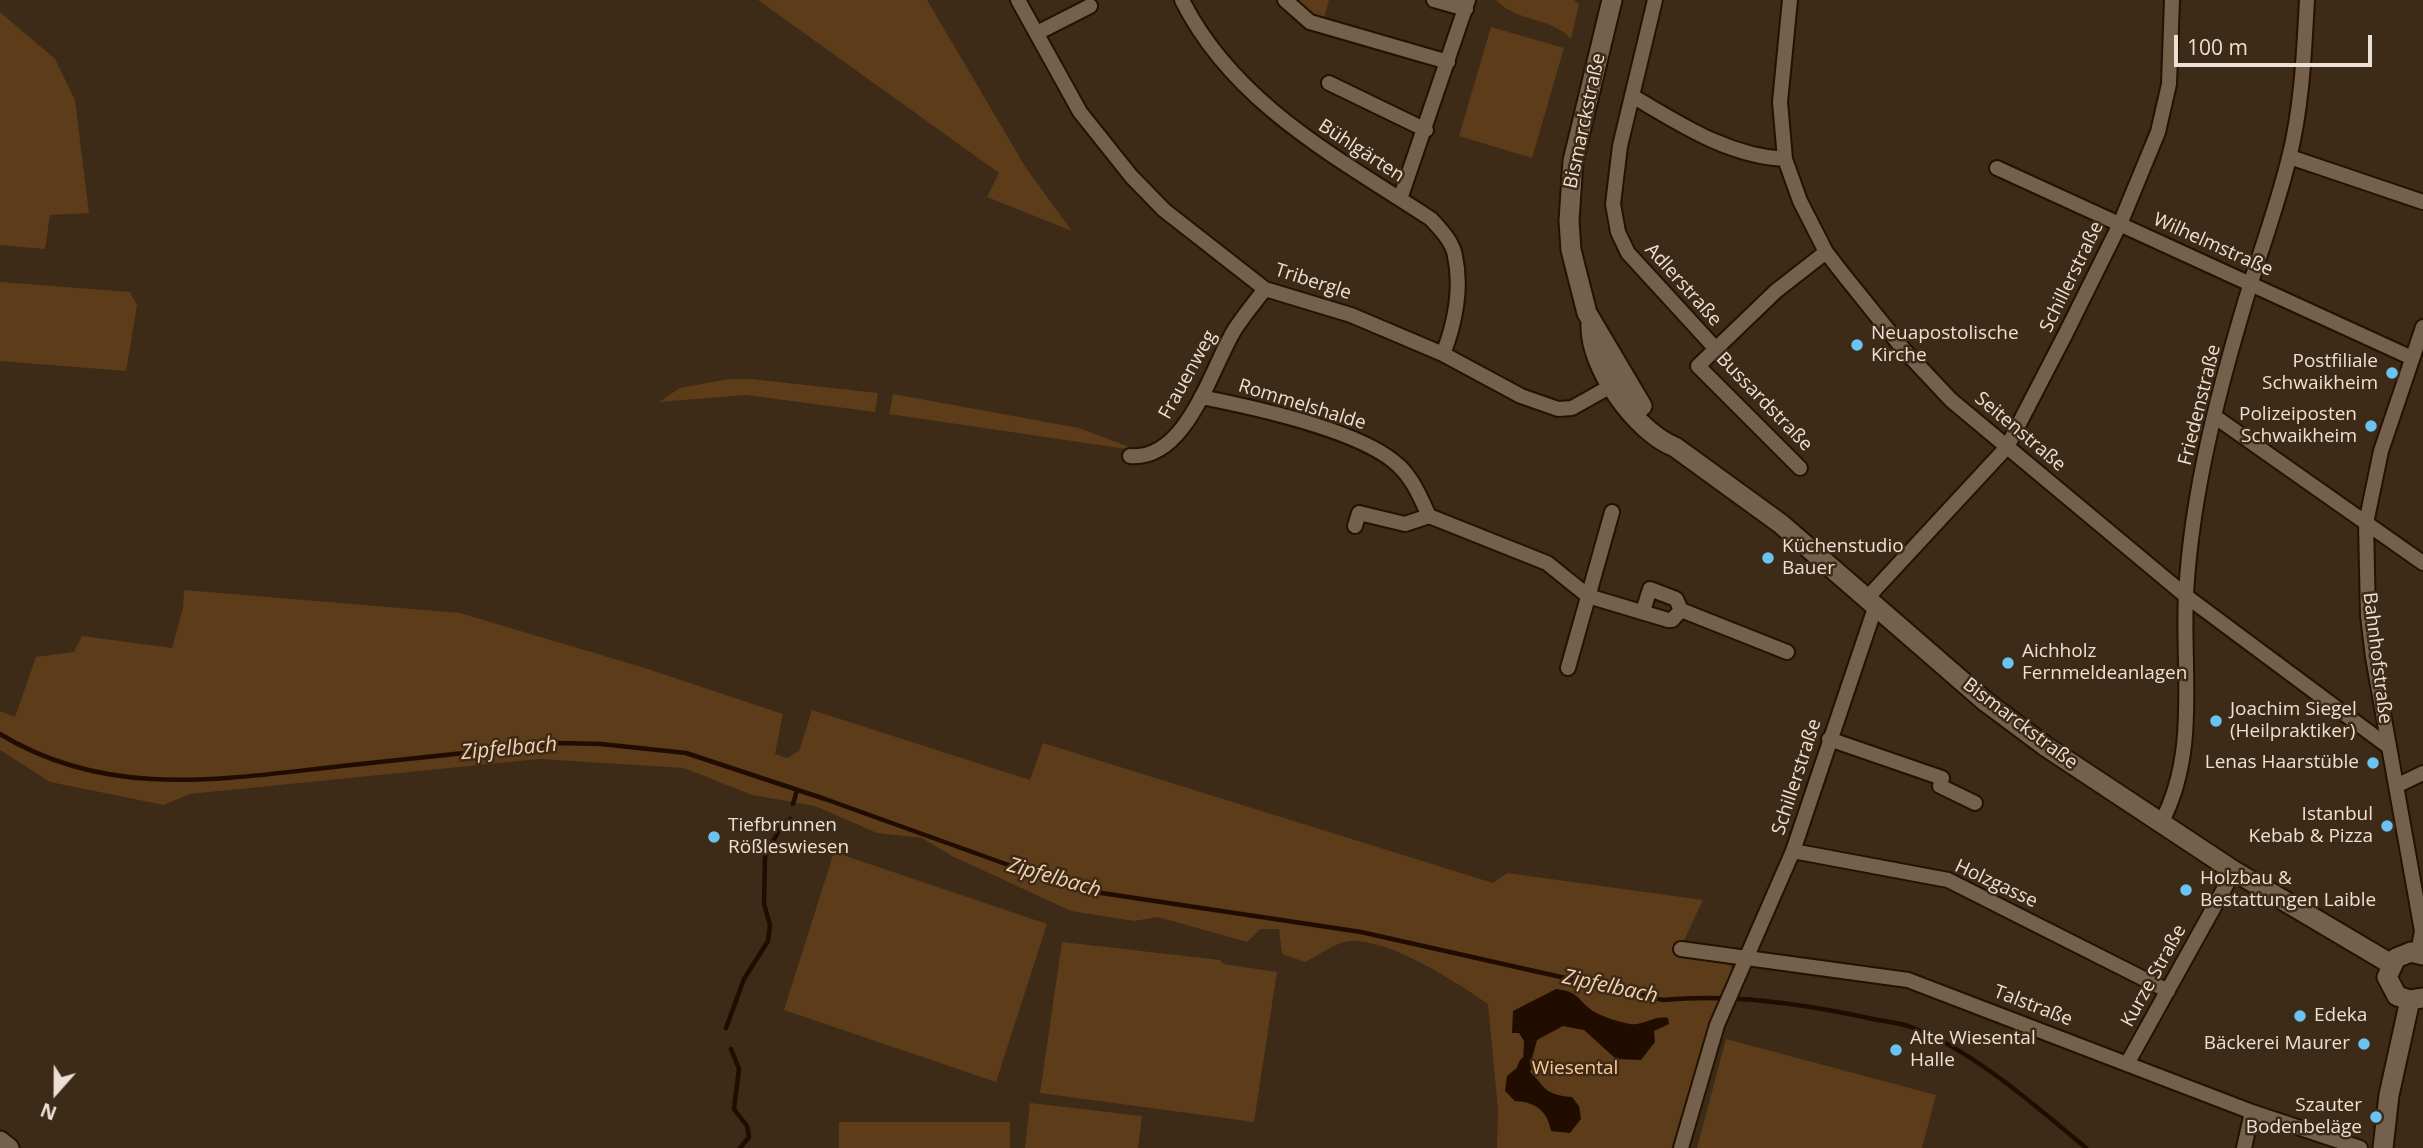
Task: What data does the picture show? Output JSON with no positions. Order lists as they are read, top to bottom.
{
  "streets": {
    "street": [
      "Bismarckstraße",
      "Bühlgärten",
      "Wilhelmstraße",
      "Schillerstraße",
      "Tribergle",
      "Adlerstraße",
      "Frauenweg",
      "Bussardstraße",
      "Rommelshalde",
      "Friedenstraße",
      "Seitenstraße",
      "Bahnhofstraße",
      "Holzgasse",
      "Kurze Straße",
      "Talstraße"
    ]
  },
  "crossings": [
    ["Bismarckstraße", "Schillerstraße"],
    ["Bismarckstraße", "Tribergle"],
    ["Bismarckstraße", "Friedenstraße"],
    ["Bismarckstraße", "Kurze Straße"],
    ["Bühlgärten", "Tribergle"],
    ["Wilhelmstraße", "Schillerstraße"],
    ["Wilhelmstraße", "Friedenstraße"],
    ["Wilhelmstraße", "Bahnhofstraße"],
    ["Schillerstraße", "Seitenstraße"],
    ["Schillerstraße", "Holzgasse"],
    ["Schillerstraße", "Talstraße"],
    ["Tribergle", "Frauenweg"],
    ["Adlerstraße", "Bussardstraße"],
    ["Frauenweg", "Rommelshalde"],
    ["Bussardstraße", "Seitenstraße"],
    ["Friedenstraße", "Seitenstraße"],
    ["Seitenstraße", "Bahnhofstraße"],
    ["Holzgasse", "Kurze Straße"],
    ["Kurze Straße", "Talstraße"]
  ],
  "water": ["Zipfelbach"],
  "parks": ["Wiesental"],
  "places": [
    "Neuapostolische Kirche",
    "Postfiliale Schwaikheim",
    "Polizeiposten Schwaikheim",
    "Küchenstudio Bauer",
    "Aichholz Fernmeldeanlagen",
    "Joachim Siegel (Heilpraktiker)",
    "Lenas Haarstüble",
    "Istanbul Kebab & Pizza",
    "Tiefbrunnen Rößleswiesen",
    "Holzbau & Bestattungen Laible",
    "Edeka",
    "Bäckerei Maurer",
    "Alte Wiesental Halle",
    "Szauter Bodenbeläge"
  ],
  "scale_bar": "100 m",
  "north": "bottom"
}
